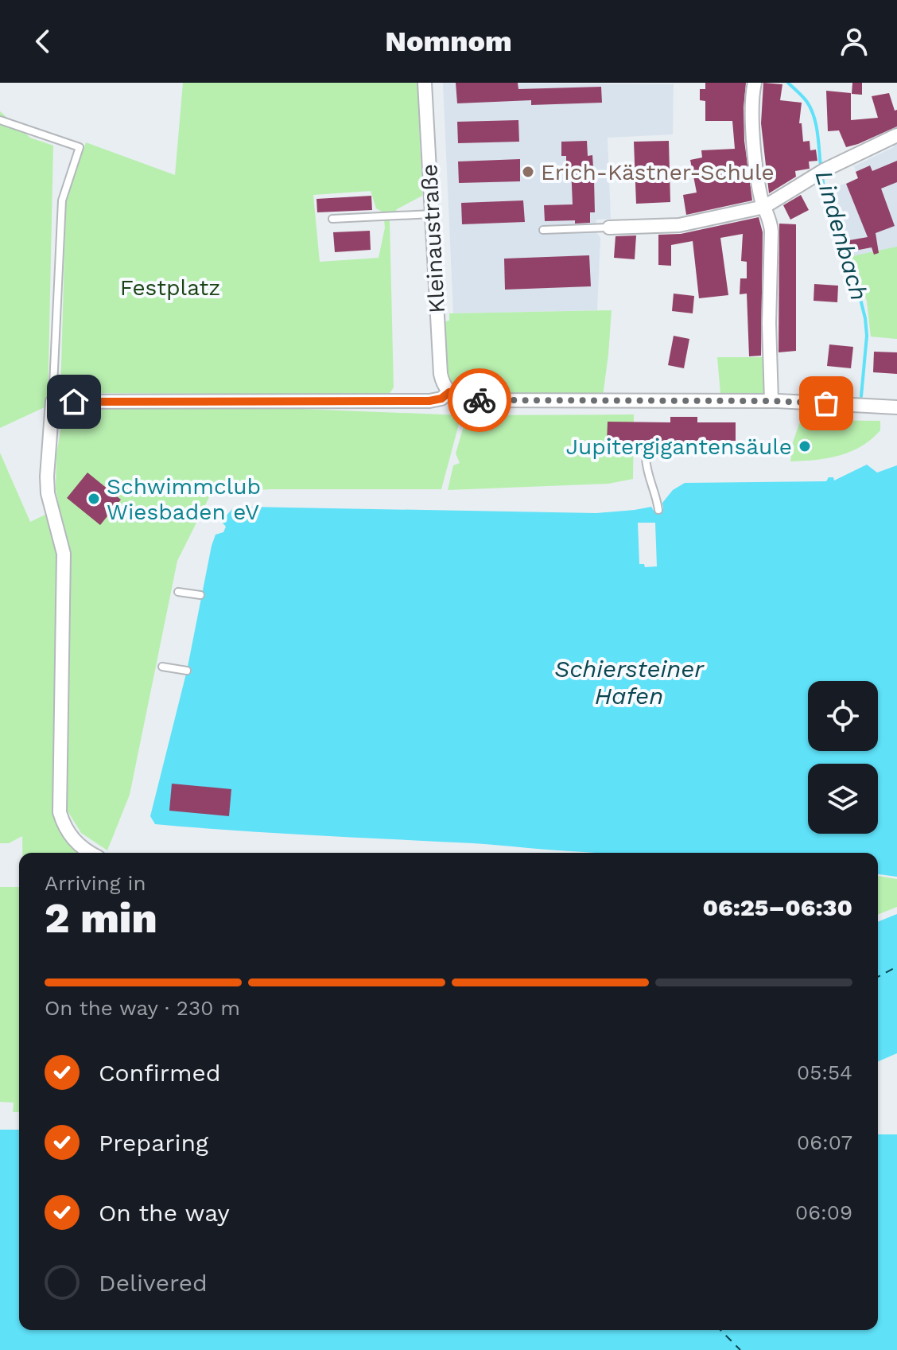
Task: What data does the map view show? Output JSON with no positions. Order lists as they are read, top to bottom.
{
  "streets": {
    "street": ["Kleinaustraße"]
  },
  "water": ["Lindenbach", "Schiersteiner Hafen"],
  "parks": ["Festplatz"],
  "places": ["Erich-Kästner-Schule", "Jupitergigantensäule", "Schwimmclub Wiesbaden eV"],
  "page": {
    "header": "Nomnom",
    "heading": ["2 min", "Arriving in", "06:25–06:30"],
    "bar": "On the way · 230 m",
    "list": [
      ["Confirmed", "05:54"],
      ["Preparing", "06:07"],
      ["On the way", "06:09"],
      "Delivered"
    ]
  }
}
